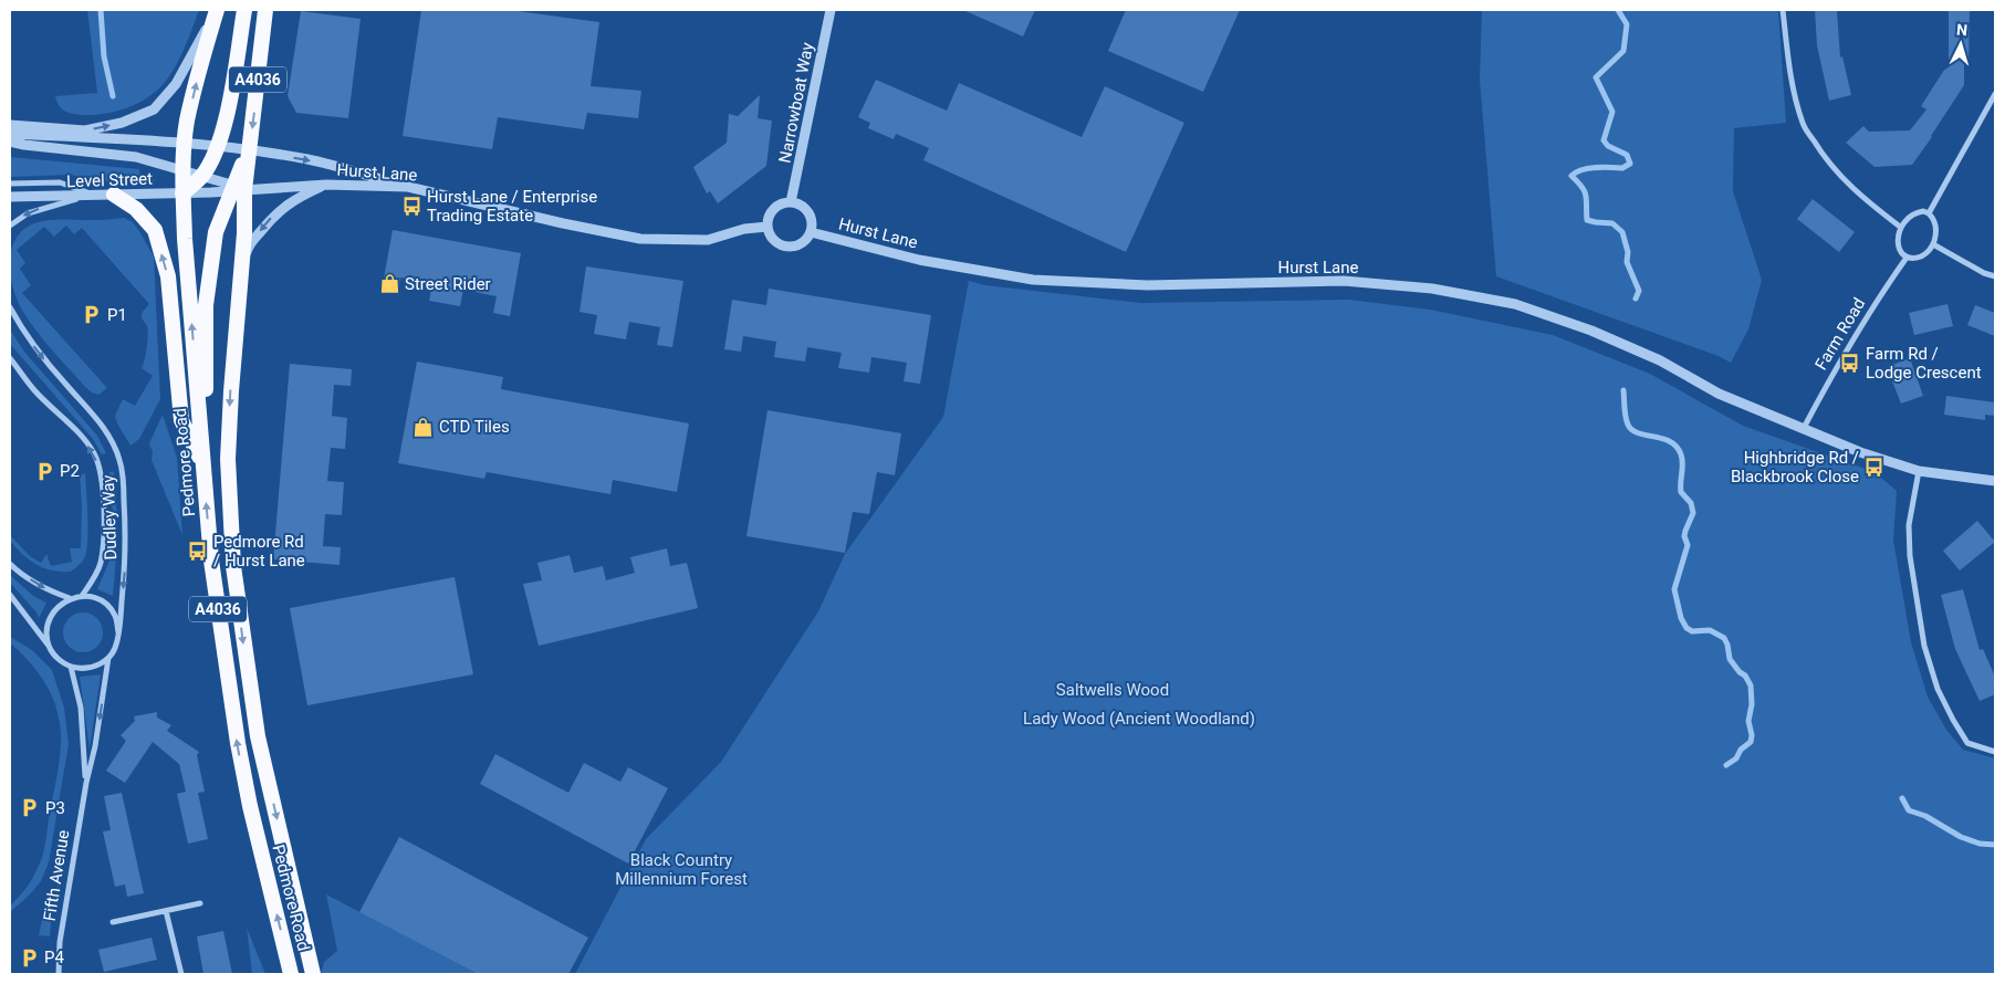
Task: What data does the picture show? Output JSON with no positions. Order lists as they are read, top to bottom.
{
  "streets": {
    "highway": ["A4036", "Pedmore Road"],
    "street": [
      "Narrowboat Way",
      "Hurst Lane",
      "Level Street",
      "Farm Road",
      "Dudley Way",
      "Fifth Avenue"
    ]
  },
  "crossings": [
    ["Narrowboat Way", "Hurst Lane"],
    ["Hurst Lane", "Level Street"],
    ["Hurst Lane", "Farm Road"],
    ["Hurst Lane", "Pedmore Road"],
    ["Level Street", "Pedmore Road"],
    ["Dudley Way", "Fifth Avenue"]
  ],
  "parks": ["Saltwells Wood", "Lady Wood (Ancient Woodland)", "Black Country Millennium Forest"],
  "places": {
    "bus stop": [
      "Hurst Lane / Enterprise Trading Estate",
      "Farm Rd / Lodge Crescent",
      "Highbridge Rd / Blackbrook Close",
      "Pedmore Rd / Hurst Lane"
    ],
    "shop": ["Street Rider", "CTD Tiles"],
    "parking": [
      "P1",
      "P2",
      "P3",
      "P4"
    ]
  },
  "north": "top"
}
